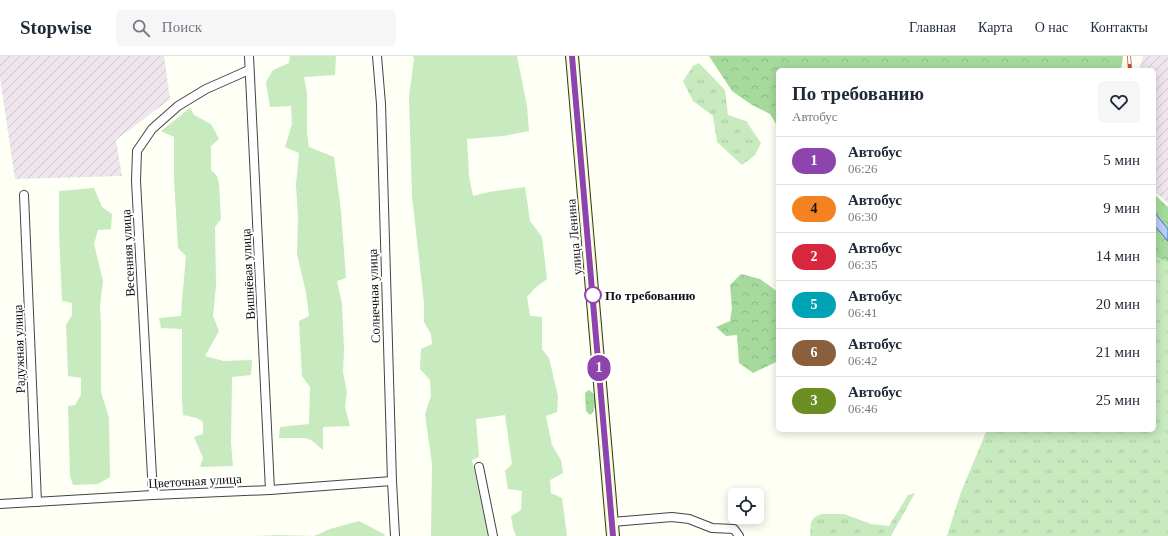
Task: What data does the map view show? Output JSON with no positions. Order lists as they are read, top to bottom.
{
  "streets": {
    "street": [
      "улица Ленина",
      "Весенняя улица",
      "Вишнёвая улица",
      "Солнечная улица",
      "Радужная улица",
      "Цветочная улица"
    ]
  },
  "crossings": [
    ["Весенняя улица", "Вишнёвая улица"],
    ["Весенняя улица", "Цветочная улица"],
    ["Вишнёвая улица", "Цветочная улица"],
    ["Солнечная улица", "Цветочная улица"],
    ["Радужная улица", "Цветочная улица"]
  ],
  "places": ["По требованию"],
  "lines": ["bus line 1"],
  "page": {
    "header": "Stopwise",
    "search": "Поиск",
    "nav": [
      "Главная",
      "Карта",
      "О нас",
      "Контакты"
    ],
    "on_map": "1",
    "heading": ["По требованию", "Автобус"],
    "list": [
      {
        "mark": "1",
        "name": "Автобус",
        "note": "06:26",
        "value": "5 мин"
      },
      {
        "mark": "4",
        "name": "Автобус",
        "note": "06:30",
        "value": "9 мин"
      },
      {
        "mark": "2",
        "name": "Автобус",
        "note": "06:35",
        "value": "14 мин"
      },
      {
        "mark": "5",
        "name": "Автобус",
        "note": "06:41",
        "value": "20 мин"
      },
      {
        "mark": "6",
        "name": "Автобус",
        "note": "06:42",
        "value": "21 мин"
      },
      {
        "mark": "3",
        "name": "Автобус",
        "note": "06:46",
        "value": "25 мин"
      }
    ]
  }
}
